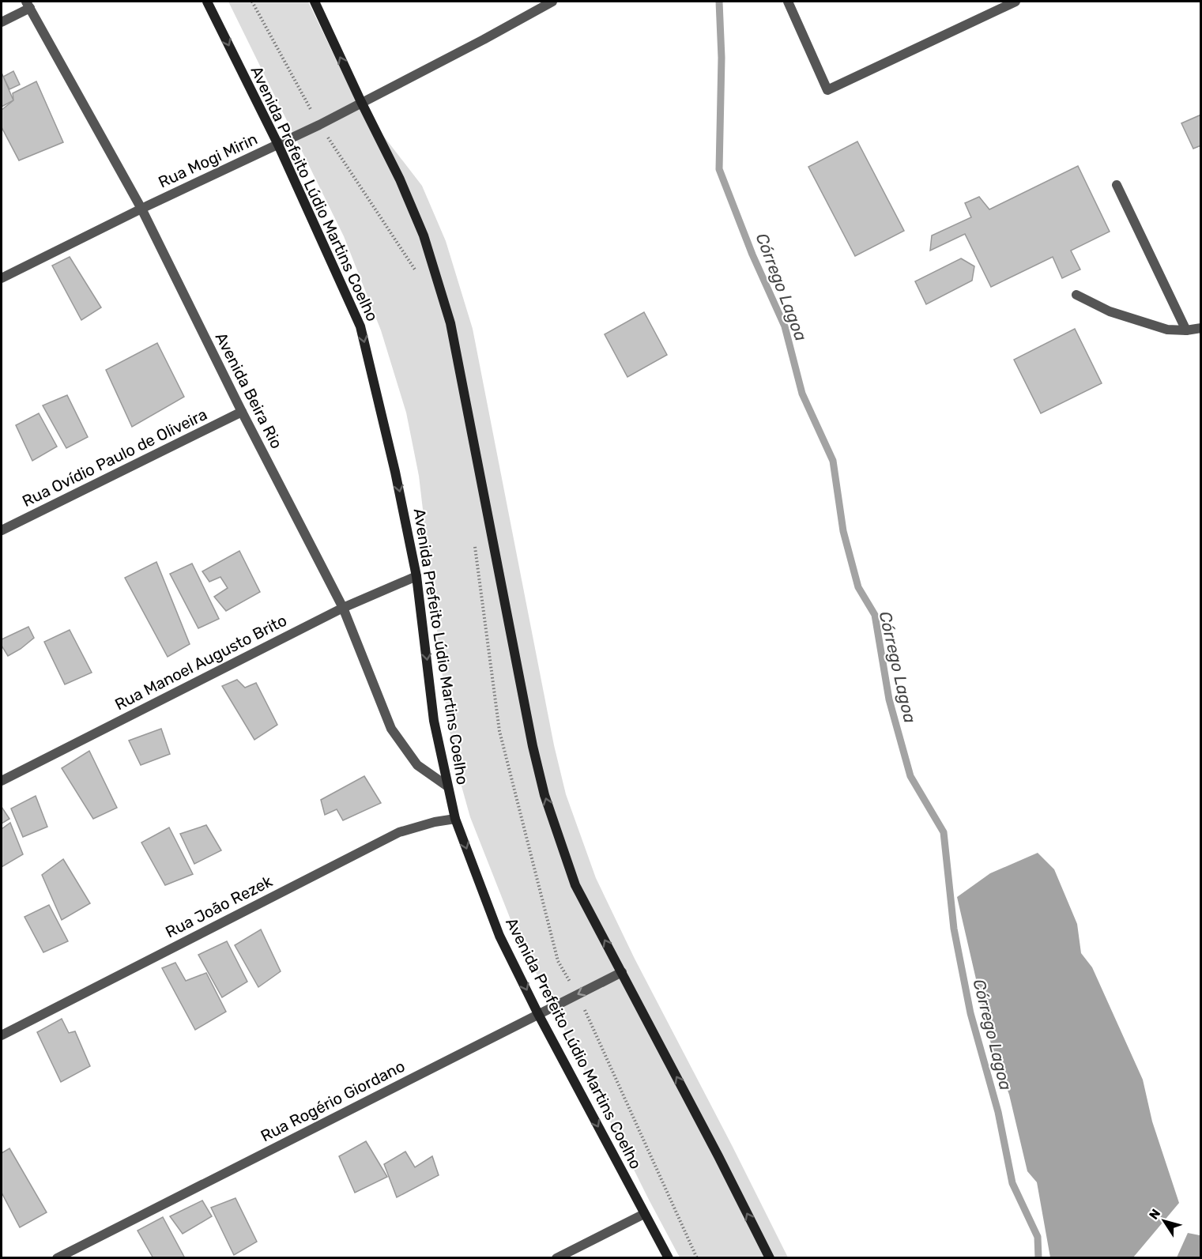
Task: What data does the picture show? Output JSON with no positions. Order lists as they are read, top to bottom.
{
  "streets": {
    "main road": ["Avenida Prefeito Lúdio Martins Coelho"],
    "street": [
      "Rua Mogi Mirin",
      "Avenida Beira Rio",
      "Rua Ovídio Paulo de Oliveira",
      "Rua Manoel Augusto Brito",
      "Rua João Rezek",
      "Rua Rogério Giordano"
    ]
  },
  "crossings": [
    ["Rua Mogi Mirin", "Avenida Prefeito Lúdio Martins Coelho"],
    ["Rua Mogi Mirin", "Avenida Beira Rio"],
    ["Avenida Prefeito Lúdio Martins Coelho", "Avenida Beira Rio"],
    ["Avenida Prefeito Lúdio Martins Coelho", "Rua Manoel Augusto Brito"],
    ["Avenida Prefeito Lúdio Martins Coelho", "Rua João Rezek"],
    ["Avenida Prefeito Lúdio Martins Coelho", "Rua Rogério Giordano"],
    ["Avenida Beira Rio", "Rua Ovídio Paulo de Oliveira"],
    ["Avenida Beira Rio", "Rua Manoel Augusto Brito"]
  ],
  "one_way": ["Avenida Prefeito Lúdio Martins Coelho"],
  "water": ["Córrego Lagoa"],
  "north": "top left"
}
